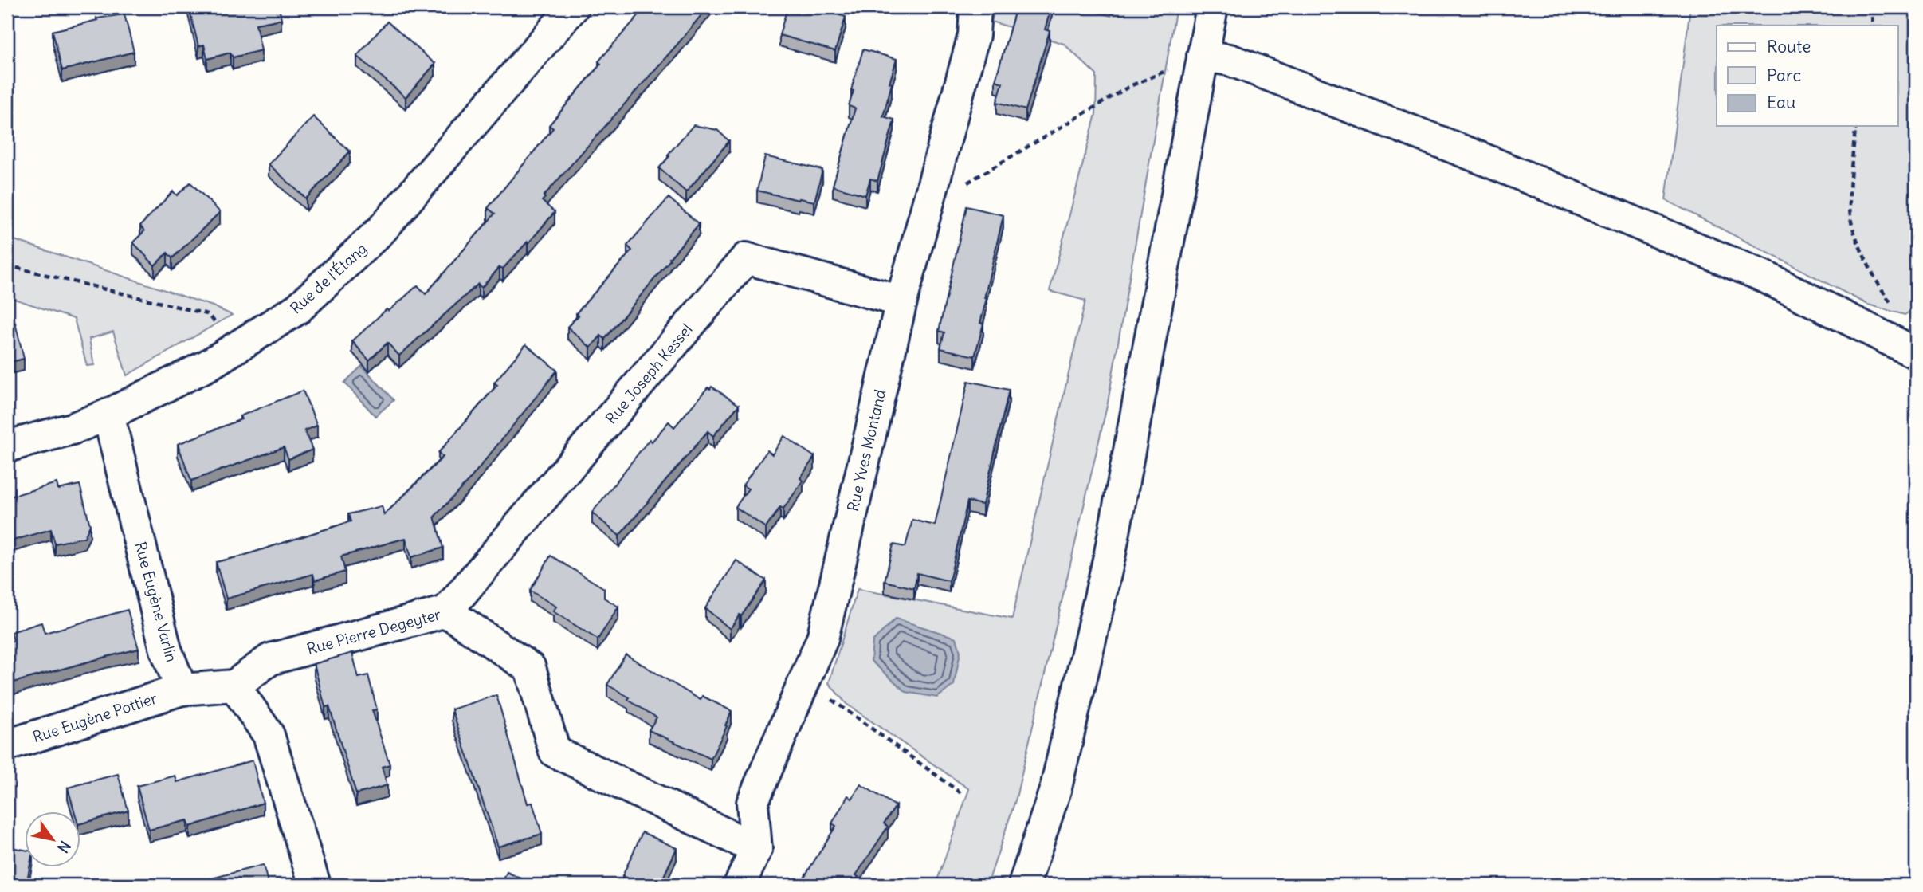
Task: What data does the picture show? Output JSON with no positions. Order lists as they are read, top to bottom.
{
  "streets": {
    "street": [
      "Rue de l'Étang",
      "Rue Joseph Kessel",
      "Rue Yves Montand",
      "Rue Eugène Varlin",
      "Rue Pierre Degeyter",
      "Rue Eugène Pottier"
    ]
  },
  "crossings": [
    ["Rue de l'Étang", "Rue Eugène Varlin"],
    ["Rue Joseph Kessel", "Rue Yves Montand"],
    ["Rue Joseph Kessel", "Rue Pierre Degeyter"],
    ["Rue Yves Montand", "Rue Pierre Degeyter"],
    ["Rue Eugène Varlin", "Rue Eugène Pottier"]
  ],
  "legend": ["Route", "Parc", "Eau"],
  "north": "bottom right"
}
